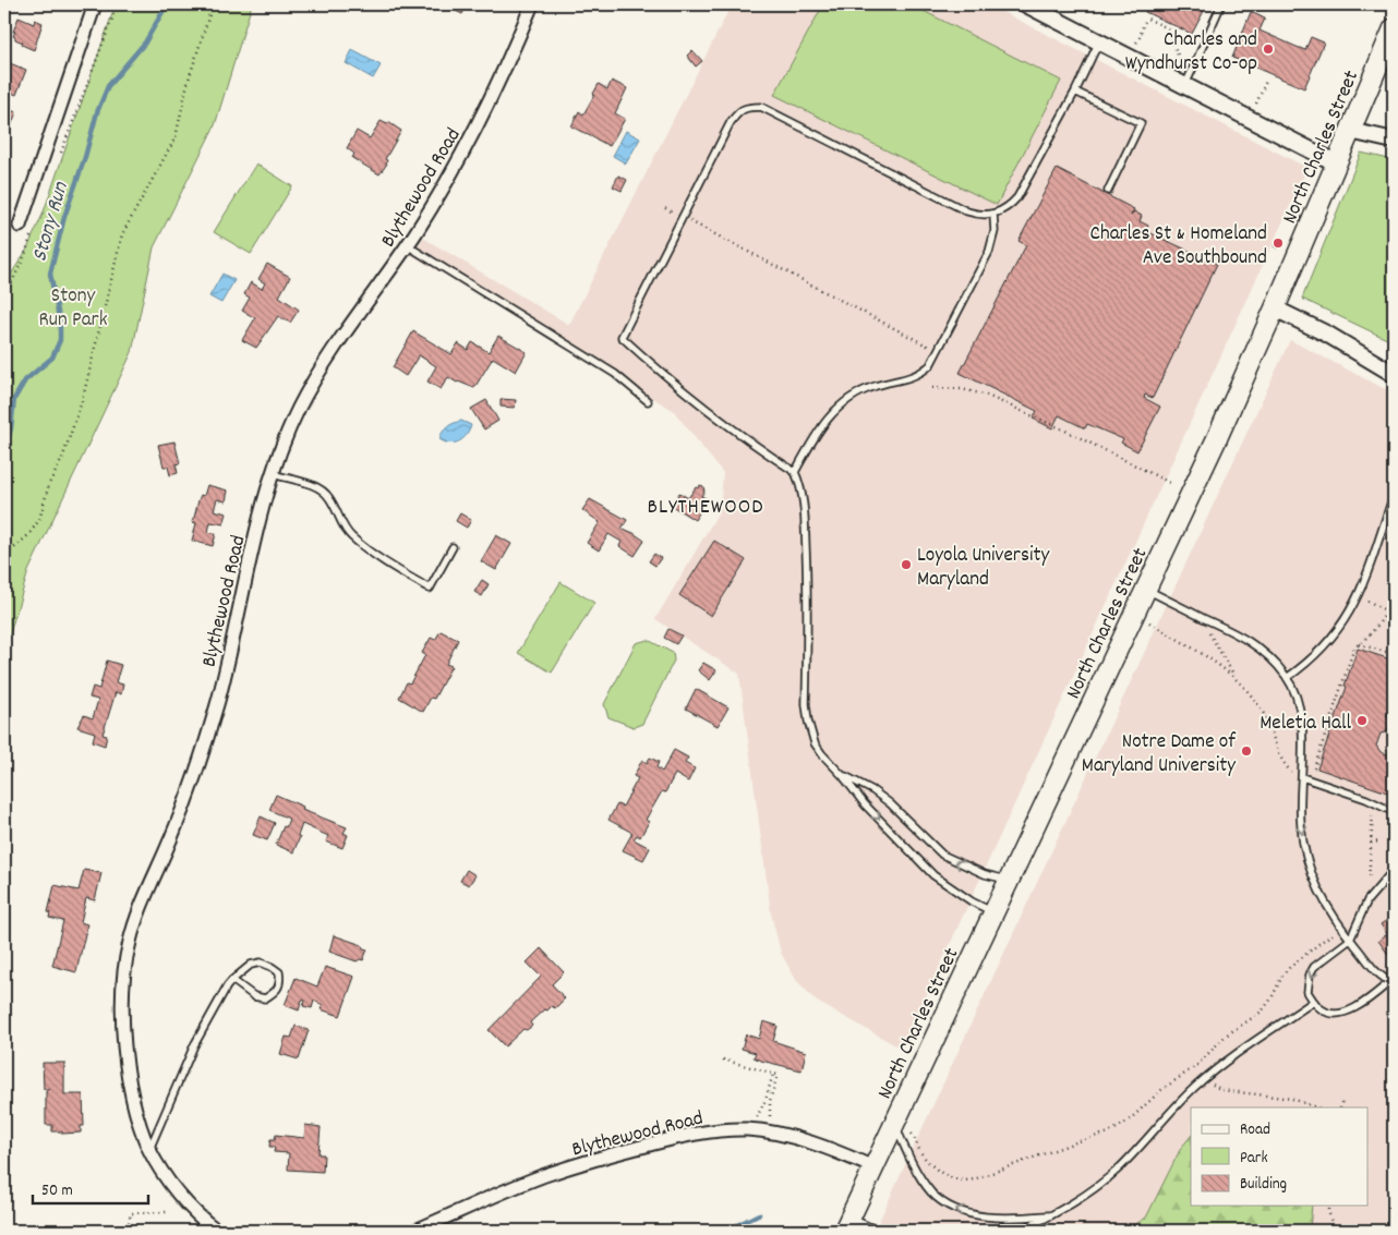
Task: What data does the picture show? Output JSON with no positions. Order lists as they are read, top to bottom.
{
  "streets": {
    "main road": ["North Charles Street"],
    "street": ["Blythewood Road"]
  },
  "crossings": [
    ["North Charles Street", "Blythewood Road"]
  ],
  "districts": ["BLYTHEWOOD"],
  "water": ["Stony Run"],
  "parks": ["Stony Run Park"],
  "places": [
    "Charles and Wyndhurst Co-op",
    "Charles St & Homeland Ave Southbound",
    "Loyola University Maryland",
    "Meletia Hall",
    "Notre Dame of Maryland University"
  ],
  "legend": ["Road", "Park", "Building"],
  "scale_bar": "50 m"
}
